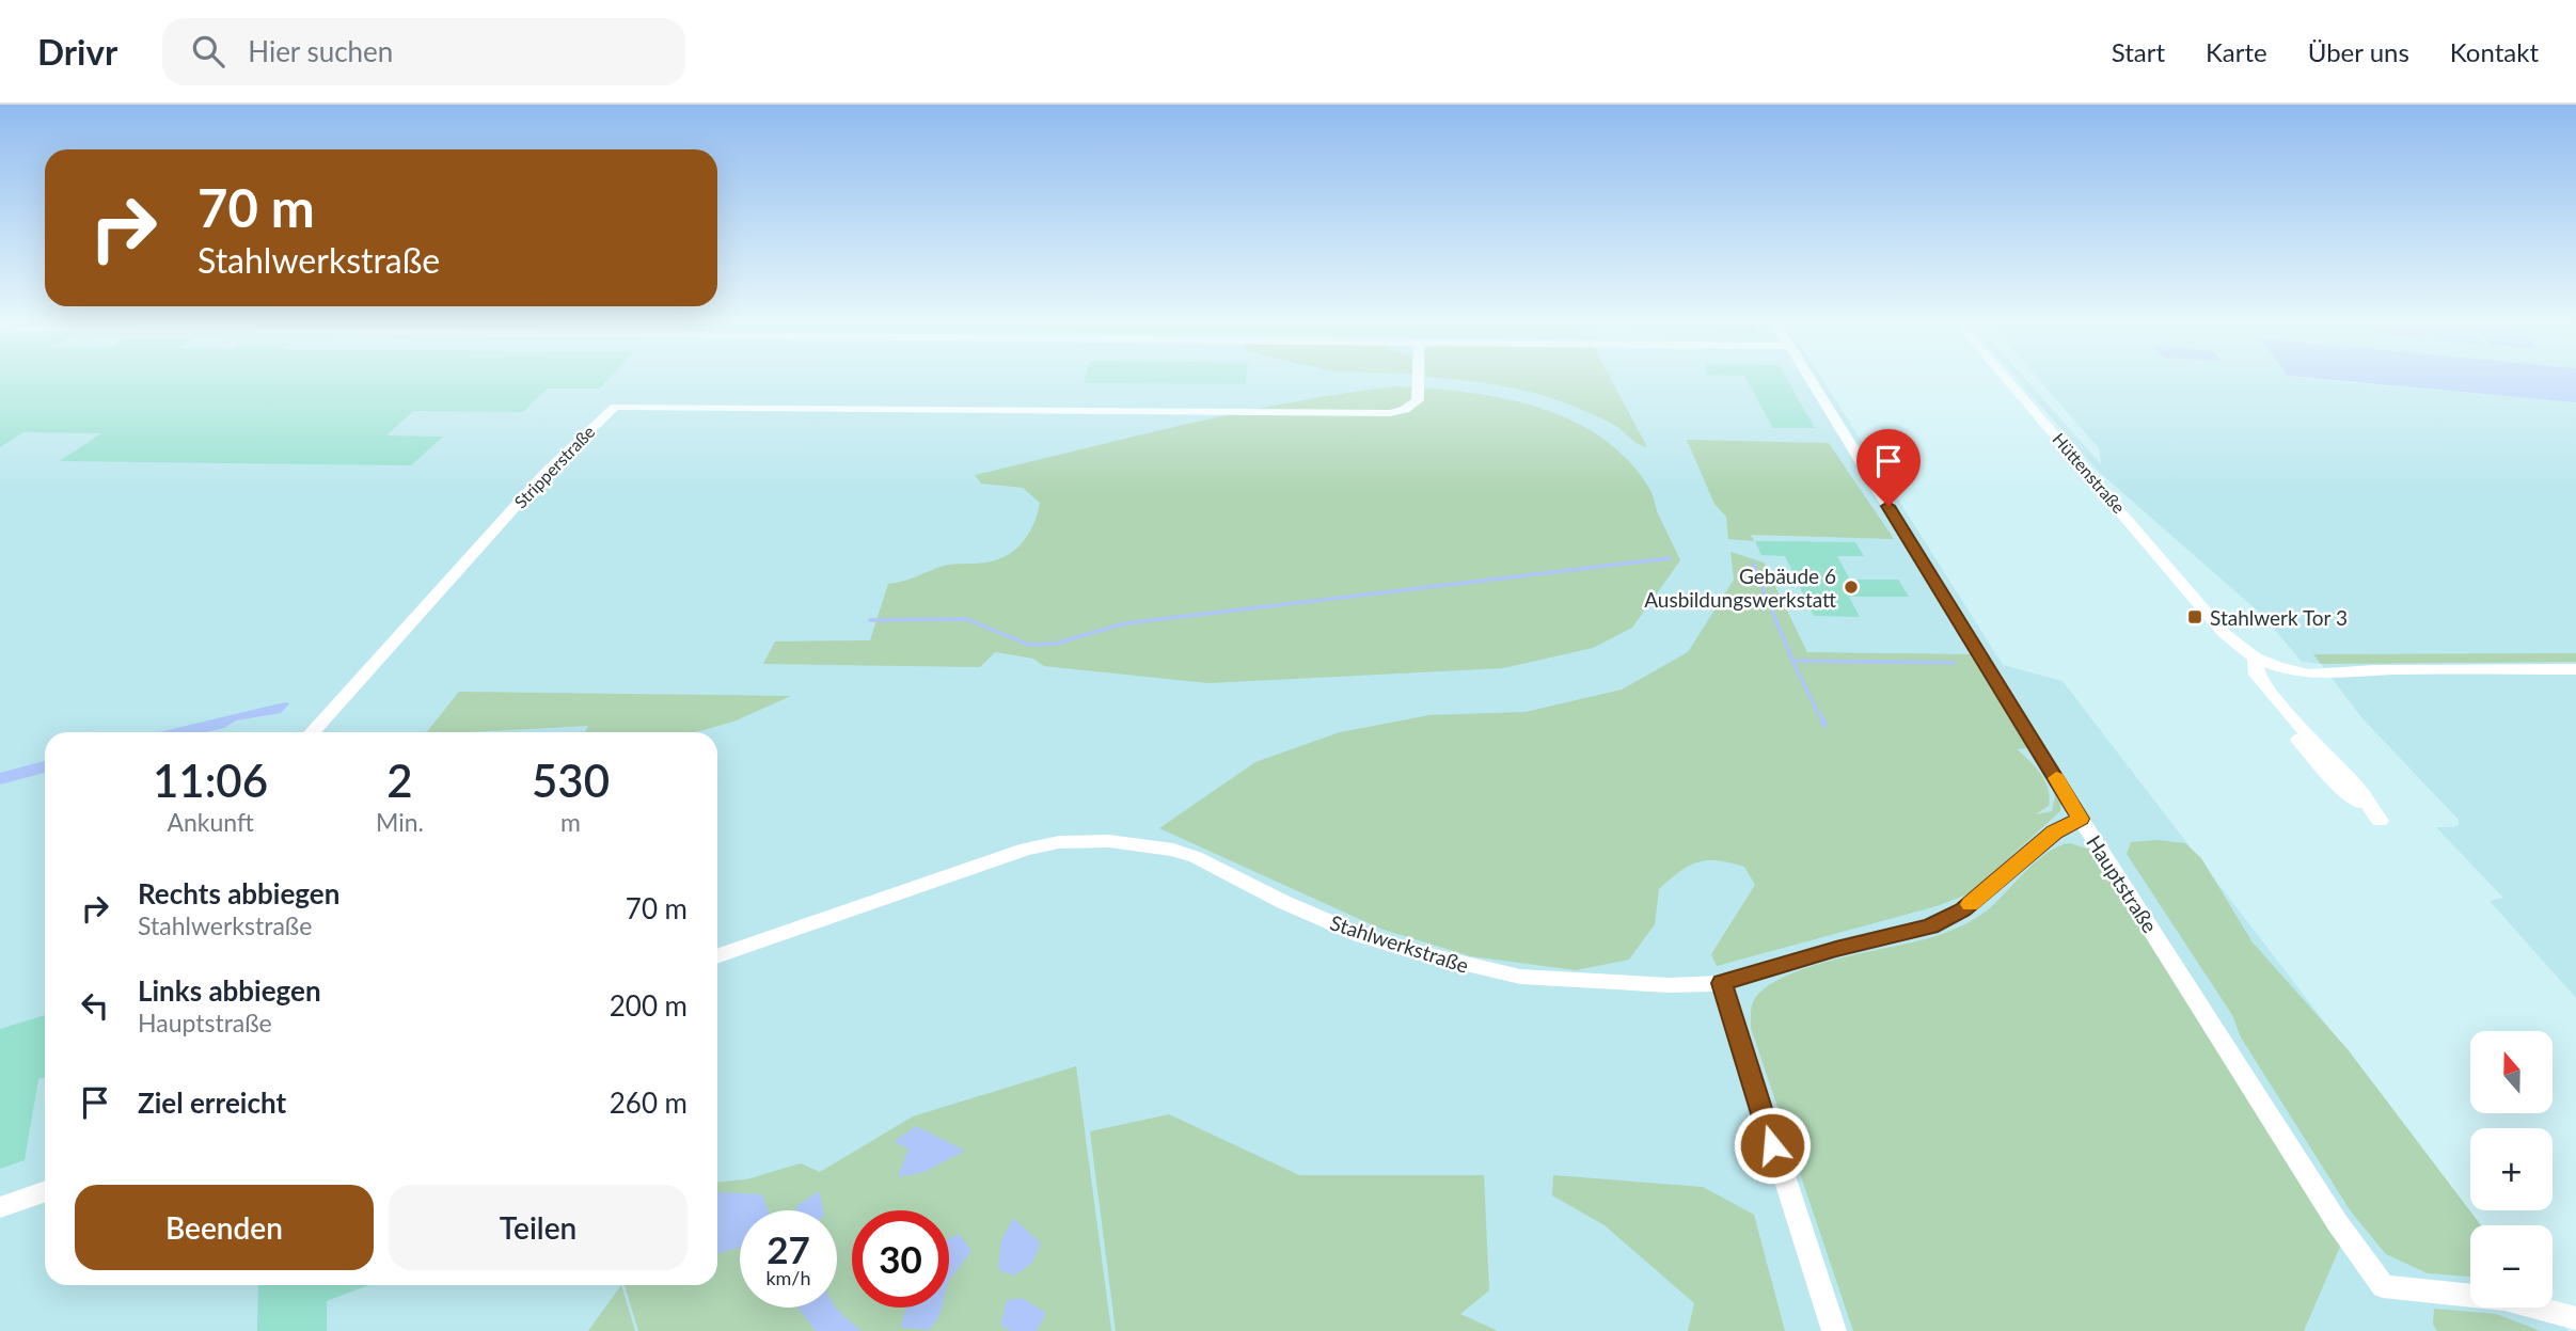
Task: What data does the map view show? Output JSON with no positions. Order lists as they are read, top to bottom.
{
  "streets": {
    "street": [
      "Stripperstraße",
      "Hüttenstraße",
      "Hauptstraße",
      "Stahlwerkstraße"
    ]
  },
  "crossings": [
    ["Hauptstraße", "Stahlwerkstraße"]
  ],
  "places": {
    "other": ["Gebäude 6 Ausbildungswerkstatt"],
    "transit": ["Stahlwerk Tor 3"]
  },
  "north": "top",
  "page": {
    "header": "Drivr",
    "search": "Hier suchen",
    "nav": [
      "Start",
      "Karte",
      "Über uns",
      "Kontakt"
    ],
    "turn": ["70 m", "Stahlwerkstraße"],
    "eta": [
      "11:06",
      "Ankunft",
      "2",
      "Min.",
      "530",
      "m"
    ],
    "list": [
      {
        "name": "Rechts abbiegen",
        "note": "Stahlwerkstraße",
        "value": "70 m"
      },
      {
        "name": "Links abbiegen",
        "note": "Hauptstraße",
        "value": "200 m"
      },
      {
        "name": "Ziel erreicht",
        "value": "260 m"
      }
    ],
    "map_buttons": ["+", "−"],
    "buttons": ["Beenden", "Teilen"],
    "speed": "27 km/h",
    "limit": "30"
  }
}
